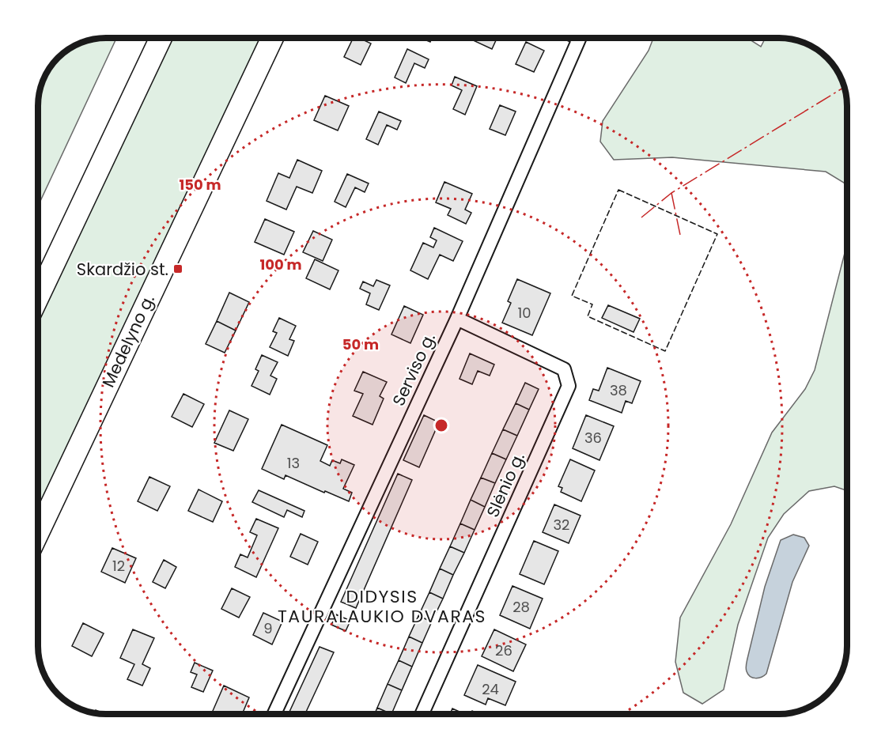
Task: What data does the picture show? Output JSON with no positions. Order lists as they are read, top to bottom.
{
  "streets": {
    "main road": ["Medelyno g."],
    "street": ["Serviso g.", "Slėnio g."]
  },
  "crossings": [
    ["Serviso g.", "Slėnio g."]
  ],
  "districts": ["DIDYSIS TAURALAUKIO DVARAS"],
  "places": {
    "transit": ["Skardžio st."]
  },
  "house_numbers": [
    "10",
    "38",
    "36",
    "13",
    "32",
    "12",
    "28",
    "9",
    "26",
    "24"
  ],
  "rings": ["150 m", "100 m", "50 m"]
}
